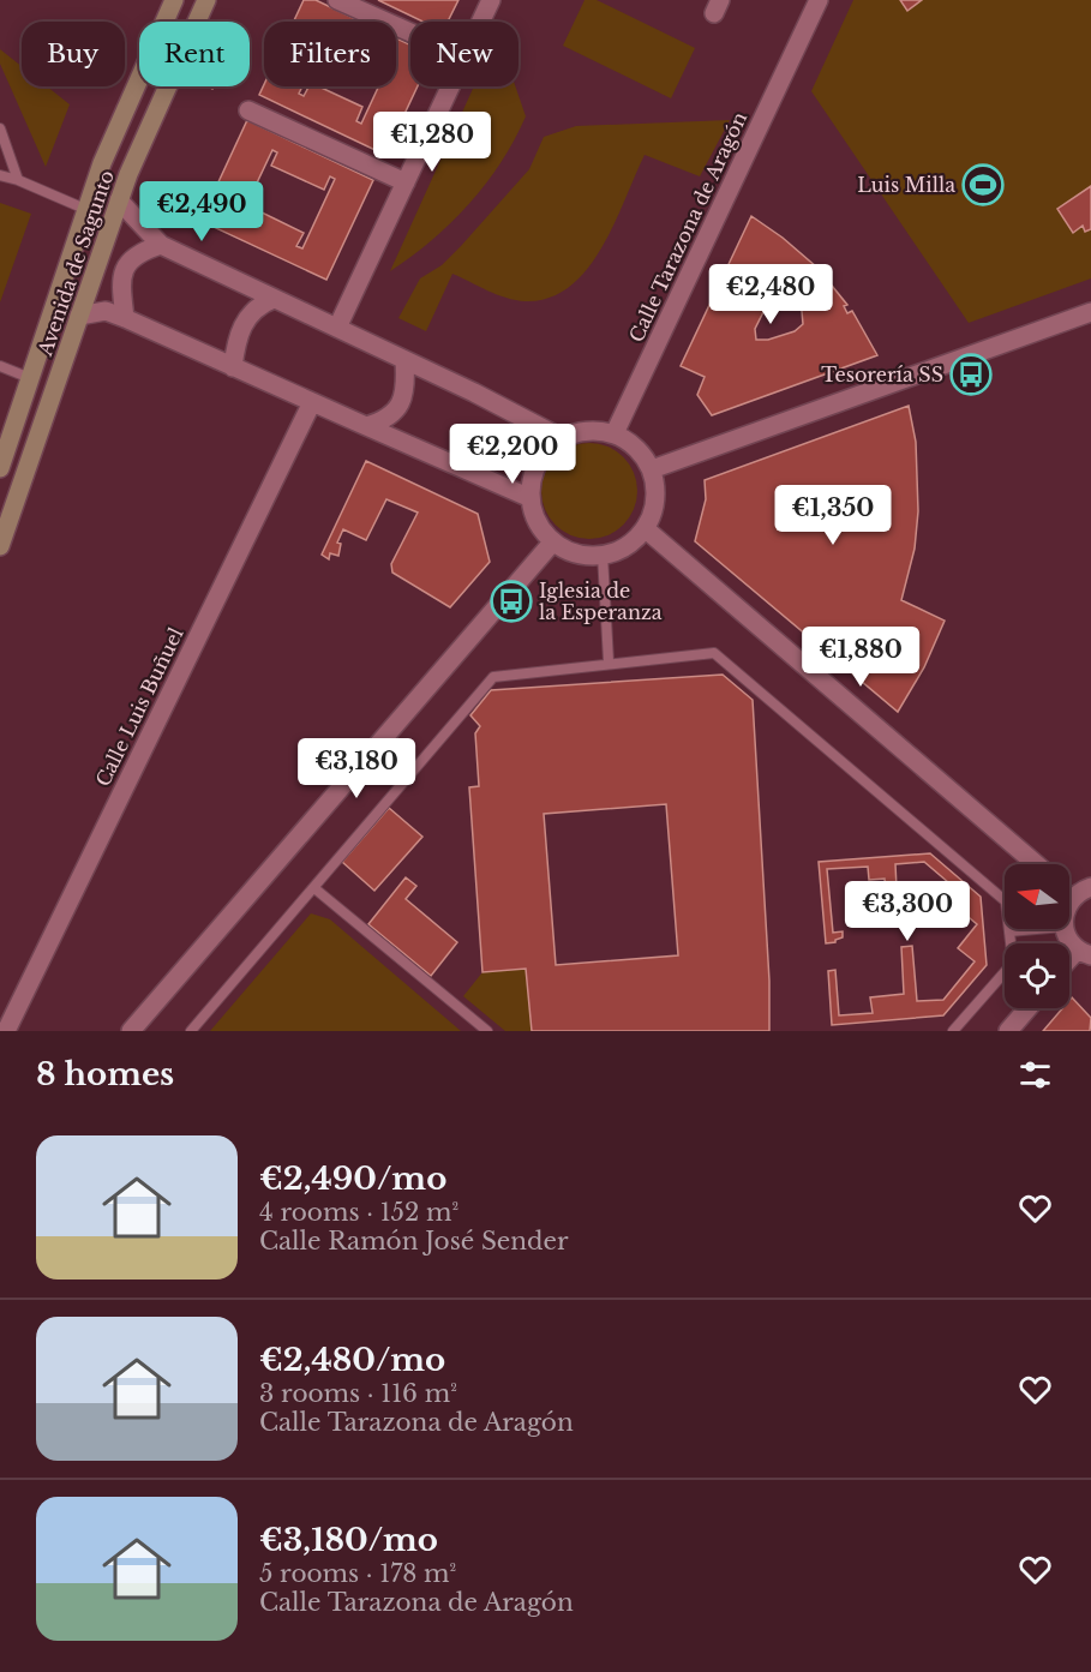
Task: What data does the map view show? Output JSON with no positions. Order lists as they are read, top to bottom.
{
  "streets": {
    "main road": ["Avenida de Sagunto"],
    "street": ["Calle Tarazona de Aragón", "Calle Luis Buñuel"]
  },
  "places": {
    "sports": ["Luis Milla"],
    "bus stop": ["Tesorería SS", "Iglesia de la Esperanza"]
  },
  "north": "left",
  "page": {
    "chip": [
      "Buy",
      "Rent",
      "Filters",
      "New"
    ],
    "price": [
      "€1,280",
      "€2,490",
      "€2,480",
      "€2,200",
      "€1,350",
      "€1,880",
      "€3,180",
      "€3,300"
    ],
    "heading": "8 homes",
    "list": [
      {
        "name": "€2,490/mo",
        "note": "4 rooms · 152 m² · Calle Ramón José Sender"
      },
      {
        "name": "€2,480/mo",
        "note": "3 rooms · 116 m² · Calle Tarazona de Aragón"
      },
      {
        "name": "€3,180/mo",
        "note": "5 rooms · 178 m² · Calle Tarazona de Aragón"
      }
    ]
  }
}
